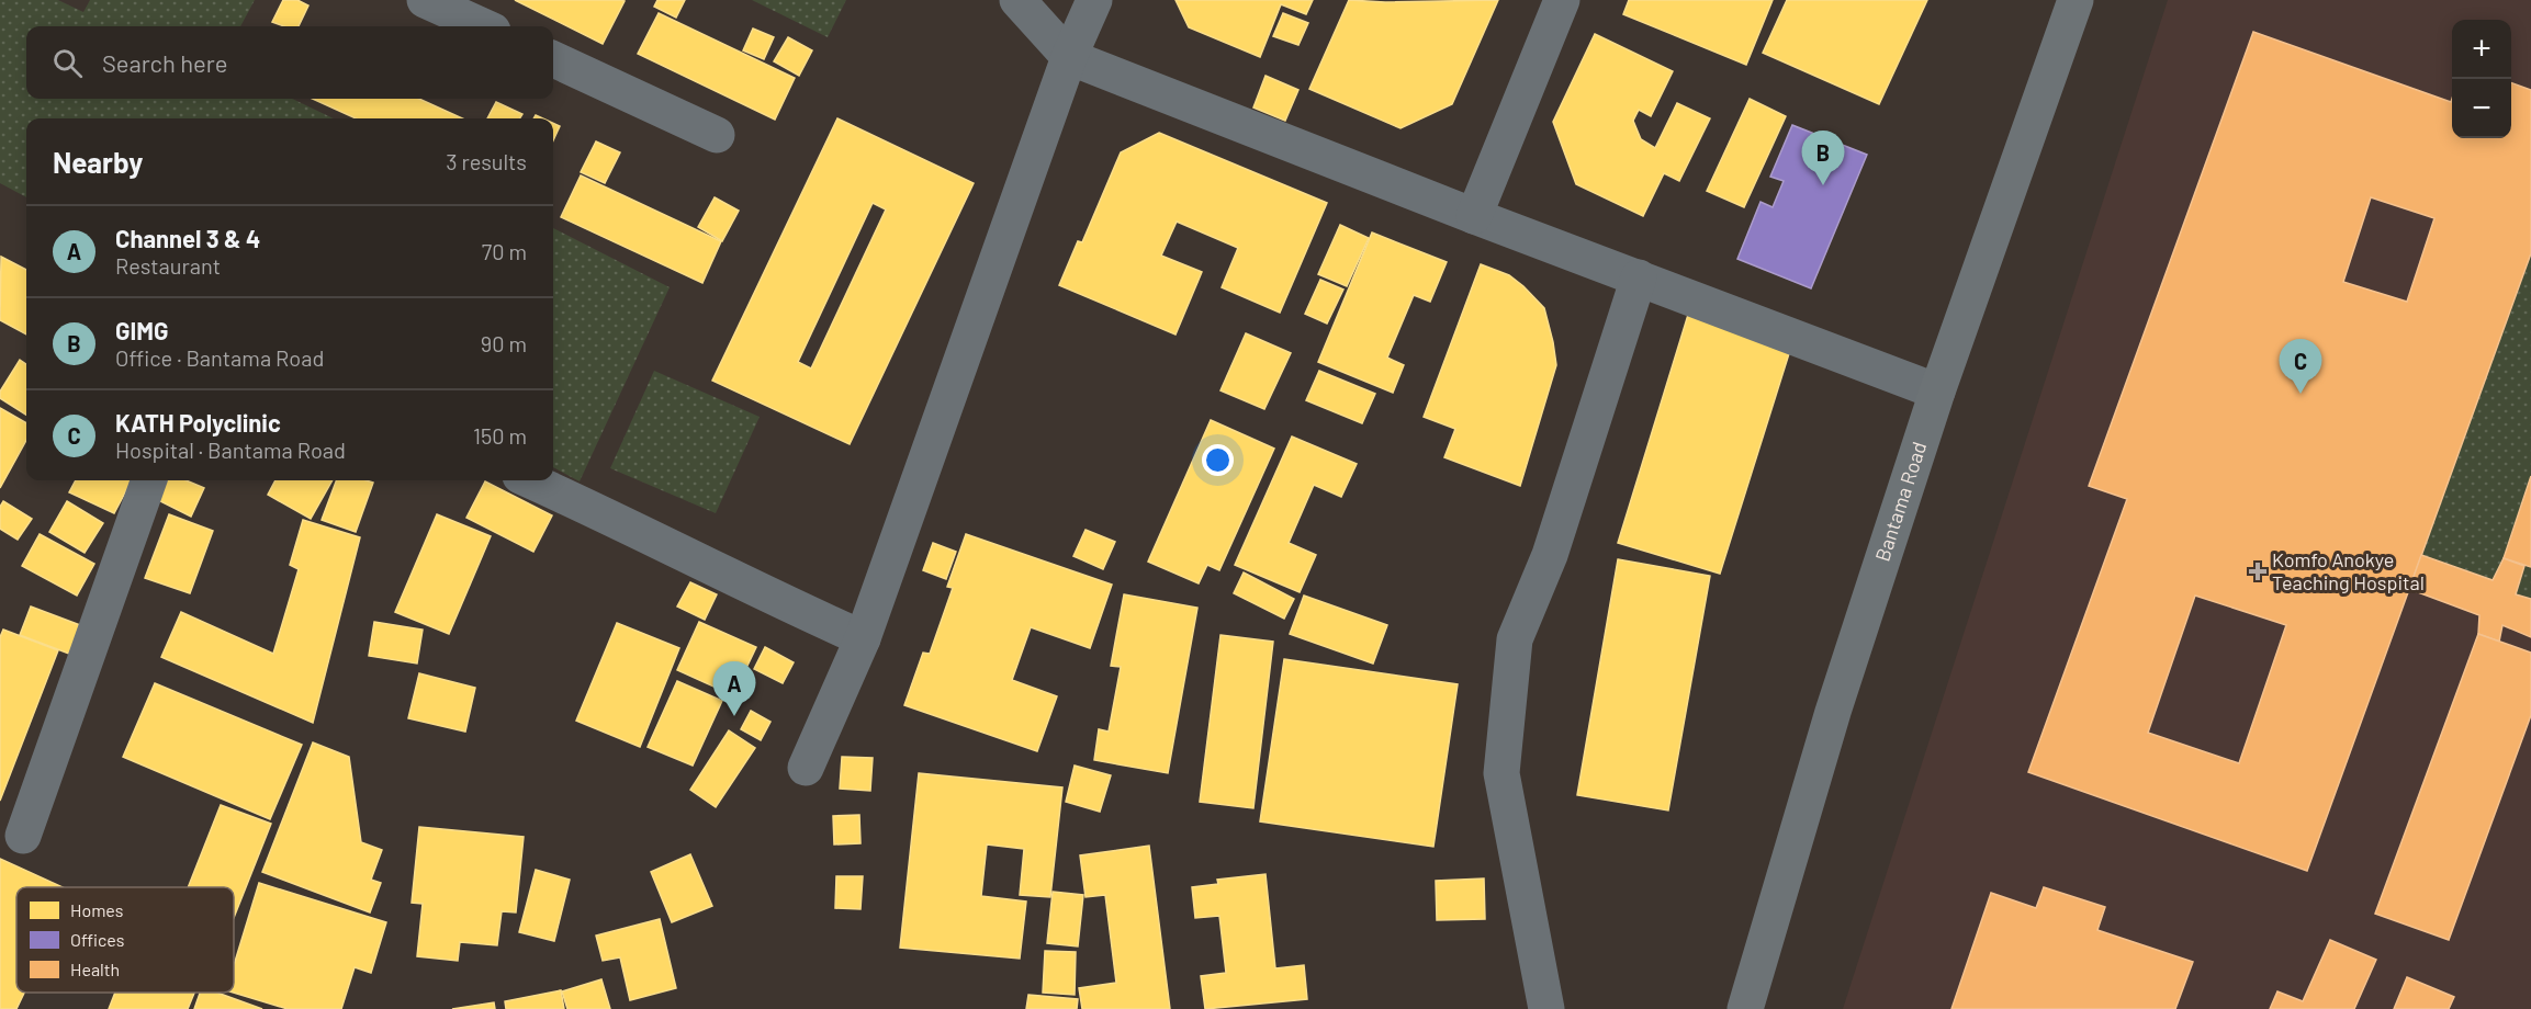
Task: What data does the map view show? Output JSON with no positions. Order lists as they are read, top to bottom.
{
  "streets": {
    "main road": ["Bantama Road"]
  },
  "places": {
    "health": ["Komfo Anokye Teaching Hospital"]
  },
  "legend": ["Homes", "Offices", "Health"],
  "page": {
    "map_buttons": ["+", "−"],
    "search": "Search here",
    "heading": ["Nearby", "3 results"],
    "pins": ["B", "C", "A"],
    "list": [
      {
        "mark": "A",
        "name": "Channel 3 & 4",
        "note": "Restaurant",
        "value": "70 m"
      },
      {
        "mark": "B",
        "name": "GIMG",
        "note": "Office · Bantama Road",
        "value": "90 m"
      },
      {
        "mark": "C",
        "name": "KATH Polyclinic",
        "note": "Hospital · Bantama Road",
        "value": "150 m"
      }
    ]
  }
}
